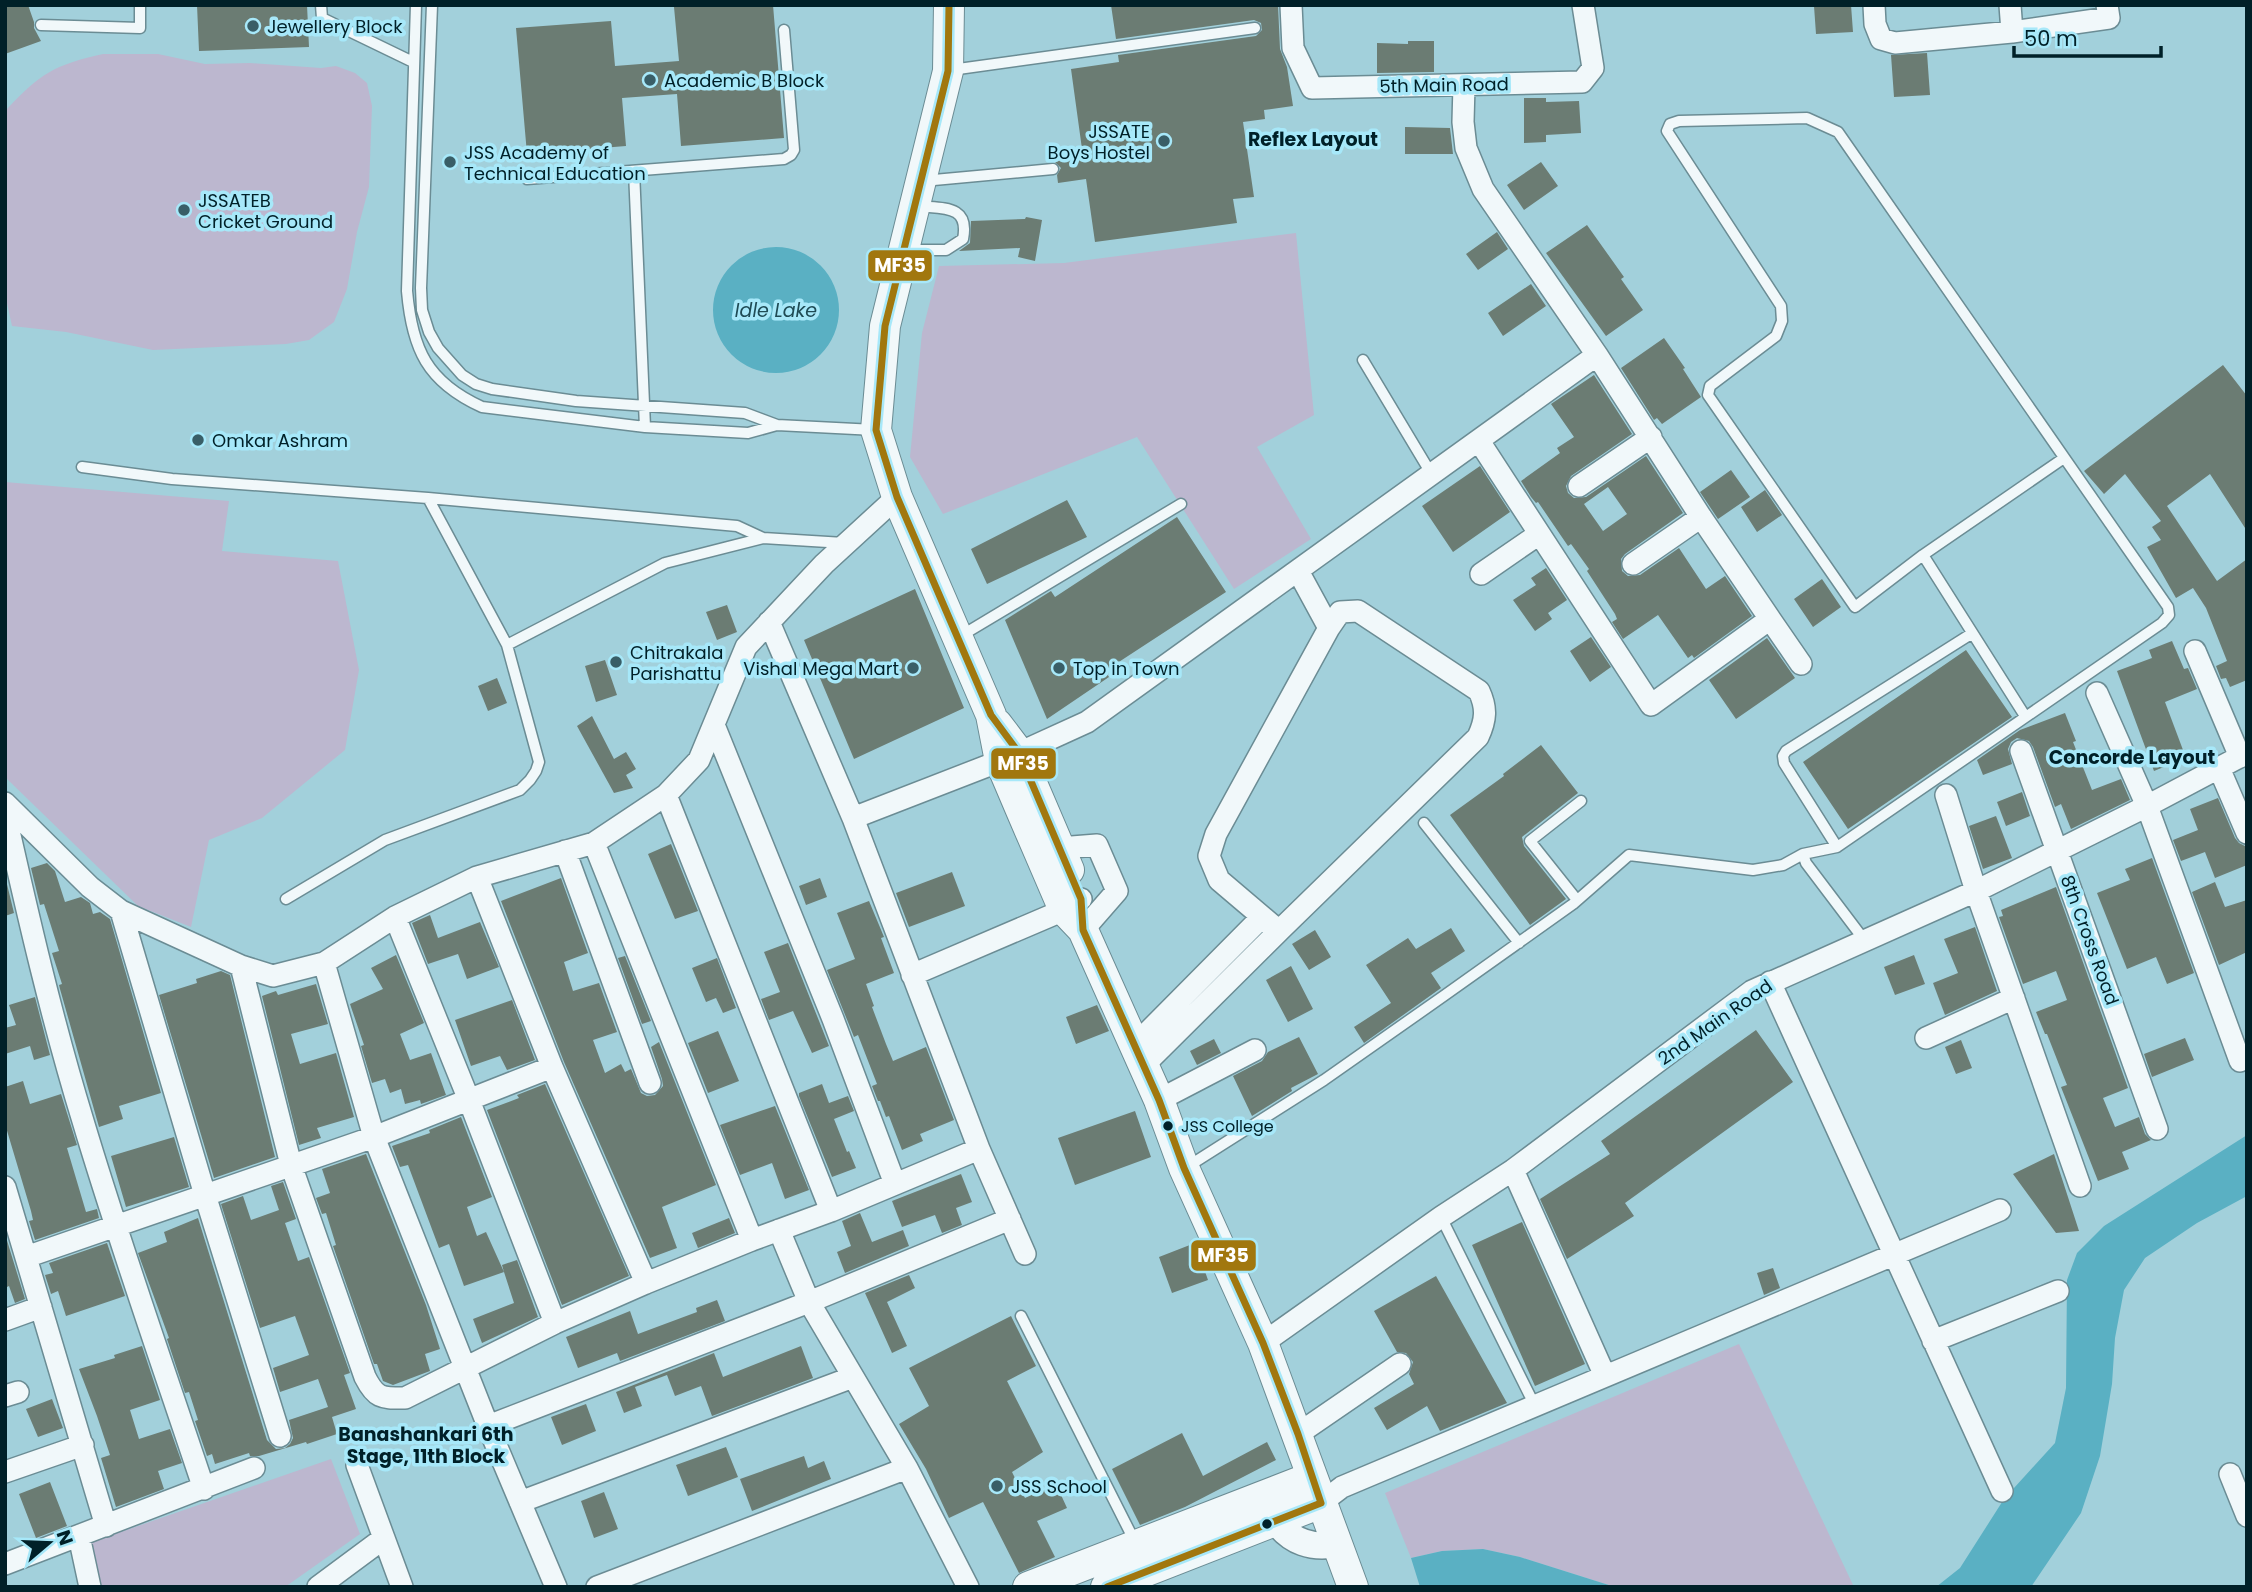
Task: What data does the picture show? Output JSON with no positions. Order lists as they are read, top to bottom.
{
  "streets": {
    "street": ["5th Main Road", "8th Cross Road", "2nd Main Road"]
  },
  "crossings": [
    ["8th Cross Road", "2nd Main Road"]
  ],
  "districts": ["Reflex Layout", "Concorde Layout", "Banashankari 6th Stage, 11th Block"],
  "water": ["Idle Lake"],
  "places": [
    "Jewellery Block",
    "Academic B Block",
    "JSSATE Boys Hostel",
    "JSS Academy of Technical Education",
    "JSSATEB Cricket Ground",
    "Omkar Ashram",
    "Chitrakala Parishattu",
    "Vishal Mega Mart",
    "Top in Town",
    "JSS College",
    "JSS School"
  ],
  "lines": ["transit line MF35"],
  "scale_bar": "50 m",
  "north": "right"
}
